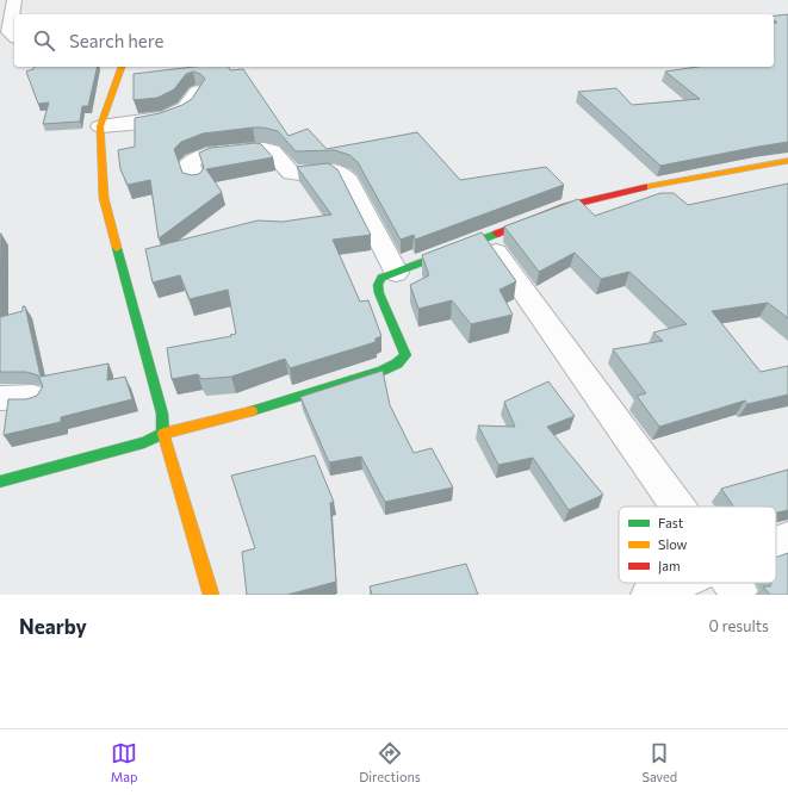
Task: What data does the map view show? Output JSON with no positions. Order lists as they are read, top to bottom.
{
  "legend": ["Fast", "Slow", "Jam"],
  "page": {
    "search": "Search here",
    "heading": ["Nearby", "0 results"],
    "nav": ["Map", "Directions", "Saved"]
  }
}
